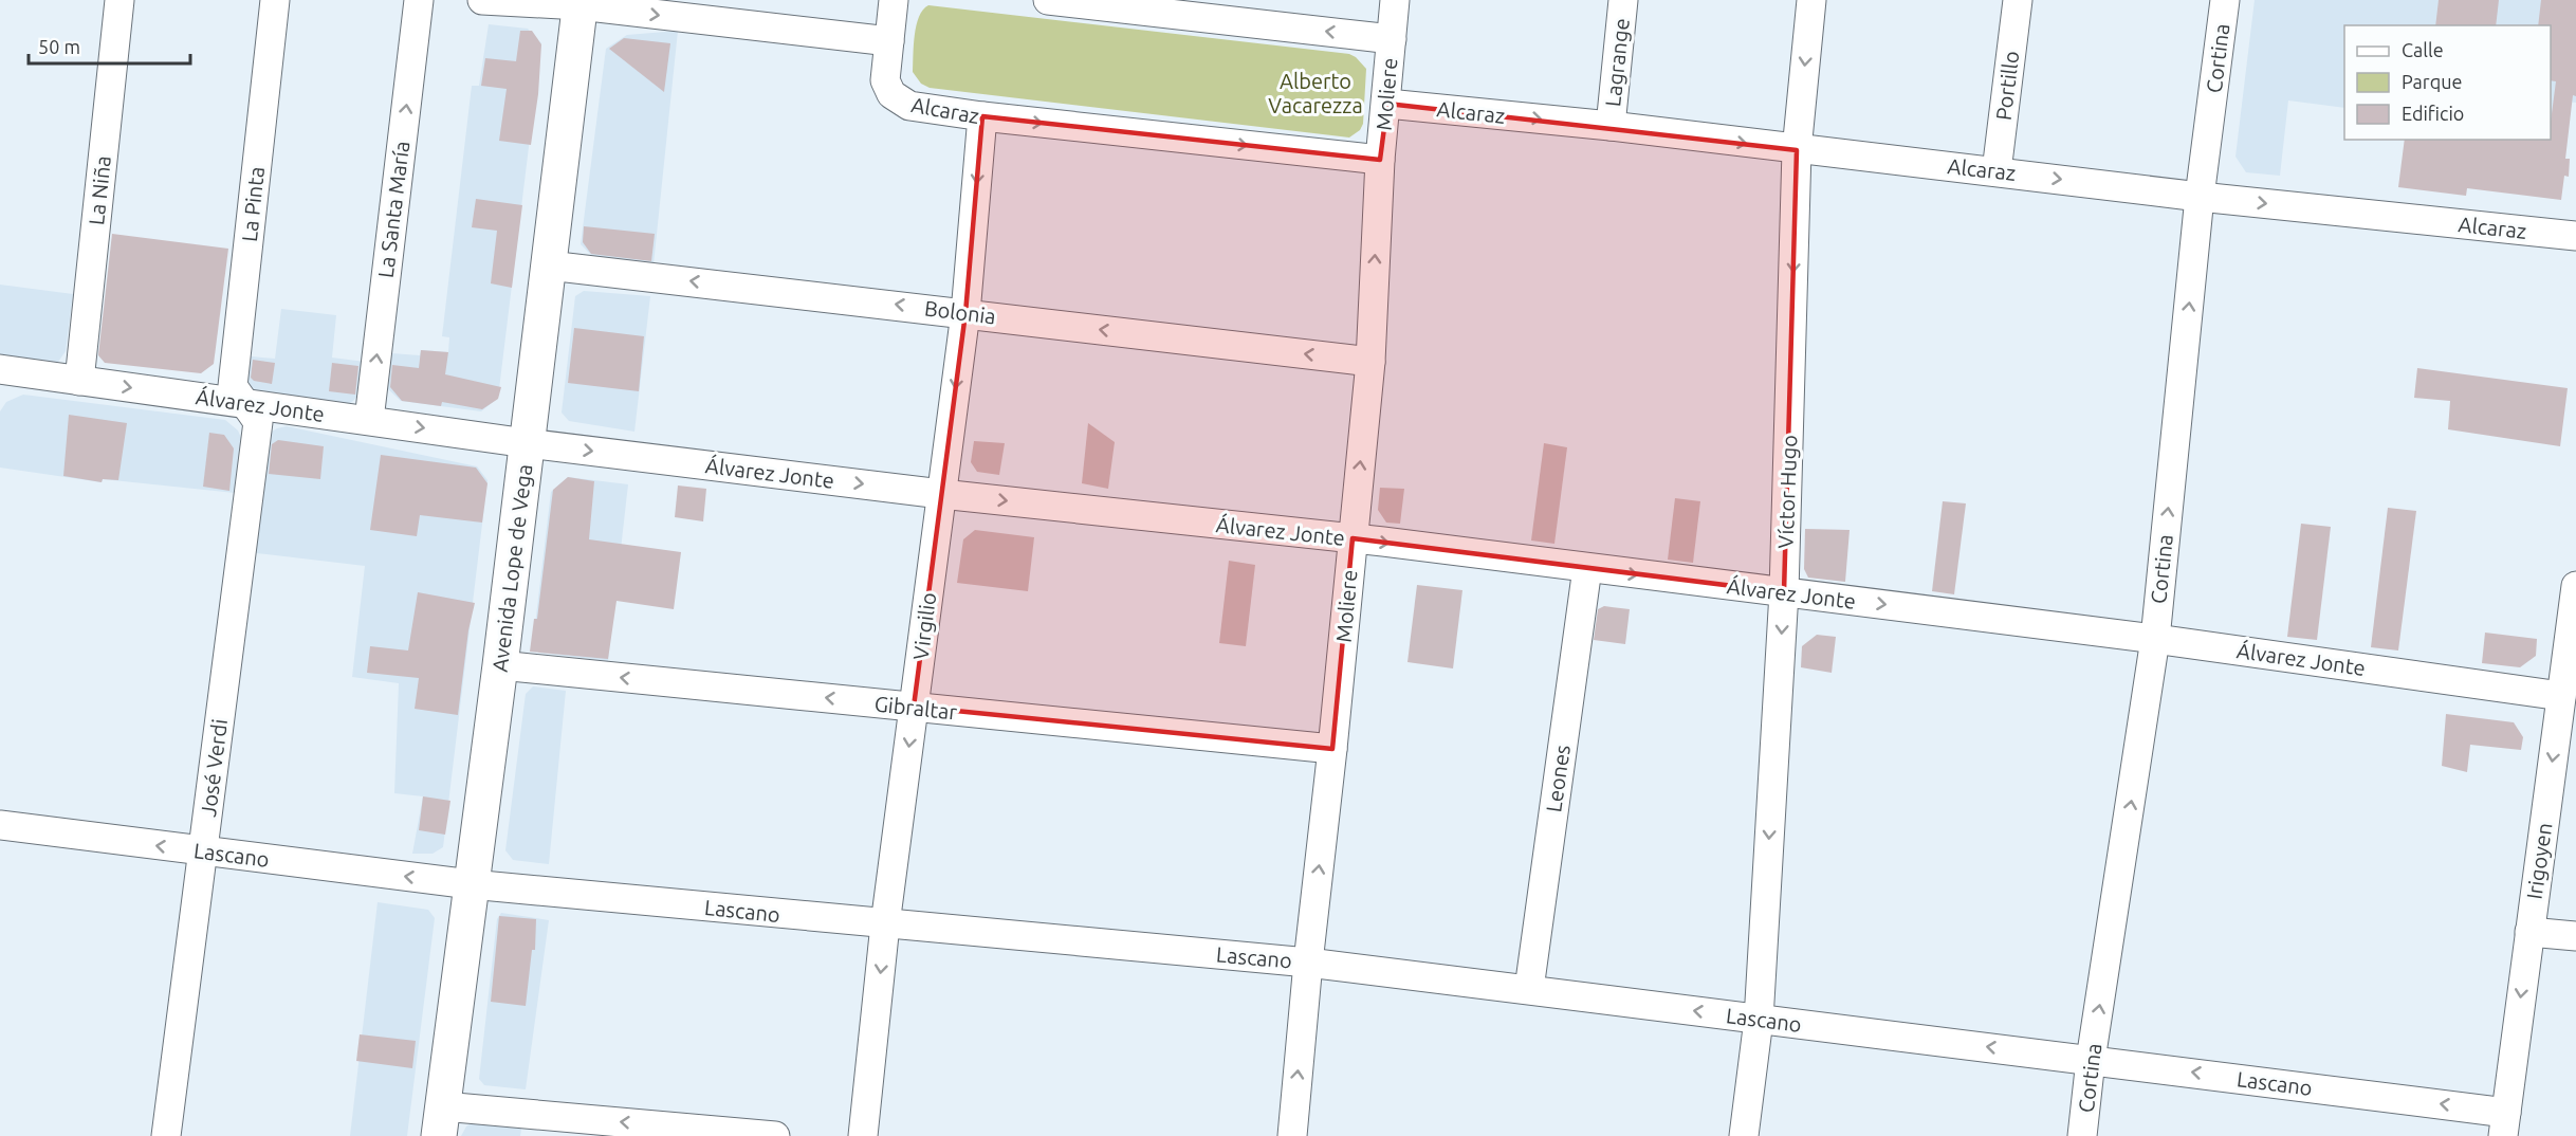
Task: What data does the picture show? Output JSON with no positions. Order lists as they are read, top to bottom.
{
  "streets": {
    "main road": ["Avenida Lope de Vega"],
    "street": [
      "Cortina",
      "Lagrange",
      "Portillo",
      "Moliere",
      "Alcaraz",
      "La Niña",
      "La Pinta",
      "La Santa María",
      "Bolonia",
      "Álvarez Jonte",
      "Víctor Hugo",
      "Virgilio",
      "Gibraltar",
      "José Verdi",
      "Leones",
      "Lascano",
      "Irigoyen"
    ]
  },
  "crossings": [
    ["Cortina", "Alcaraz"],
    ["Cortina", "Álvarez Jonte"],
    ["Cortina", "Lascano"],
    ["Lagrange", "Alcaraz"],
    ["Portillo", "Alcaraz"],
    ["Moliere", "Alcaraz"],
    ["Moliere", "Bolonia"],
    ["Moliere", "Álvarez Jonte"],
    ["Moliere", "Gibraltar"],
    ["Moliere", "Lascano"],
    ["Alcaraz", "Víctor Hugo"],
    ["Alcaraz", "Virgilio"],
    ["La Niña", "Álvarez Jonte"],
    ["La Pinta", "Álvarez Jonte"],
    ["La Pinta", "José Verdi"],
    ["La Santa María", "Álvarez Jonte"],
    ["Bolonia", "Avenida Lope de Vega"],
    ["Bolonia", "Virgilio"],
    ["Álvarez Jonte", "Víctor Hugo"],
    ["Álvarez Jonte", "Avenida Lope de Vega"],
    ["Álvarez Jonte", "Virgilio"],
    ["Álvarez Jonte", "José Verdi"],
    ["Álvarez Jonte", "Leones"],
    ["Álvarez Jonte", "Irigoyen"],
    ["Víctor Hugo", "Lascano"],
    ["Avenida Lope de Vega", "Gibraltar"],
    ["Avenida Lope de Vega", "Lascano"],
    ["Virgilio", "Gibraltar"],
    ["Virgilio", "Lascano"],
    ["José Verdi", "Lascano"],
    ["Leones", "Lascano"],
    ["Lascano", "Irigoyen"]
  ],
  "one_way": [
    "Cortina",
    "Moliere",
    "Alcaraz",
    "La Santa María",
    "Bolonia",
    "Álvarez Jonte",
    "Víctor Hugo",
    "Virgilio",
    "Gibraltar",
    "Lascano",
    "Irigoyen"
  ],
  "parks": ["Alberto Vacarezza"],
  "legend": ["Calle", "Parque", "Edificio"],
  "scale_bar": "50 m"
}
